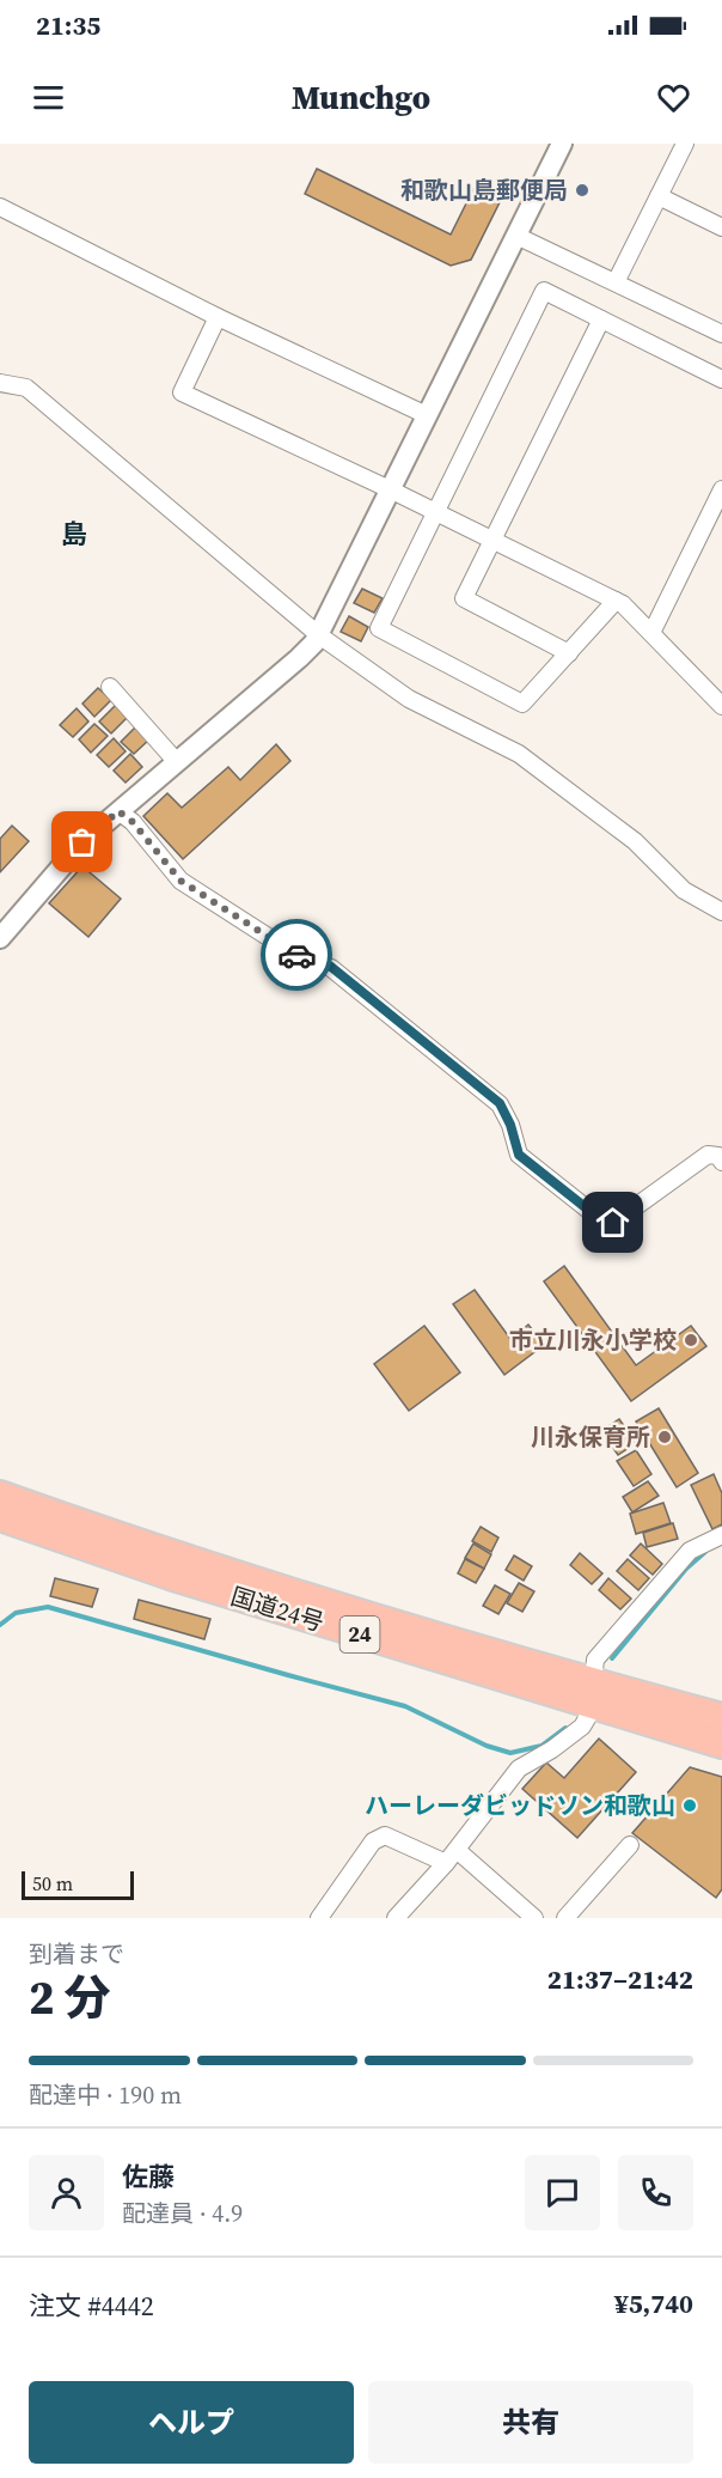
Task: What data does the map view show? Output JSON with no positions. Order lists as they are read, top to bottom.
{
  "streets": {
    "highway": ["国道24号", "24"]
  },
  "districts": ["島"],
  "places": [
    "和歌山島郵便局",
    "市立川永小学校",
    "川永保育所",
    "ハーレーダビッドソン和歌山"
  ],
  "scale_bar": "50 m",
  "page": {
    "status": "21:35",
    "header": "Munchgo",
    "scale": "50 m",
    "heading": ["2 分", "到着まで", "21:37–21:42"],
    "panel": [
      "佐藤",
      "配達員 · 4.9",
      "注文 #4442",
      "¥5,740"
    ],
    "bar": "配達中 · 190 m",
    "buttons": ["ヘルプ", "共有"]
  }
}
